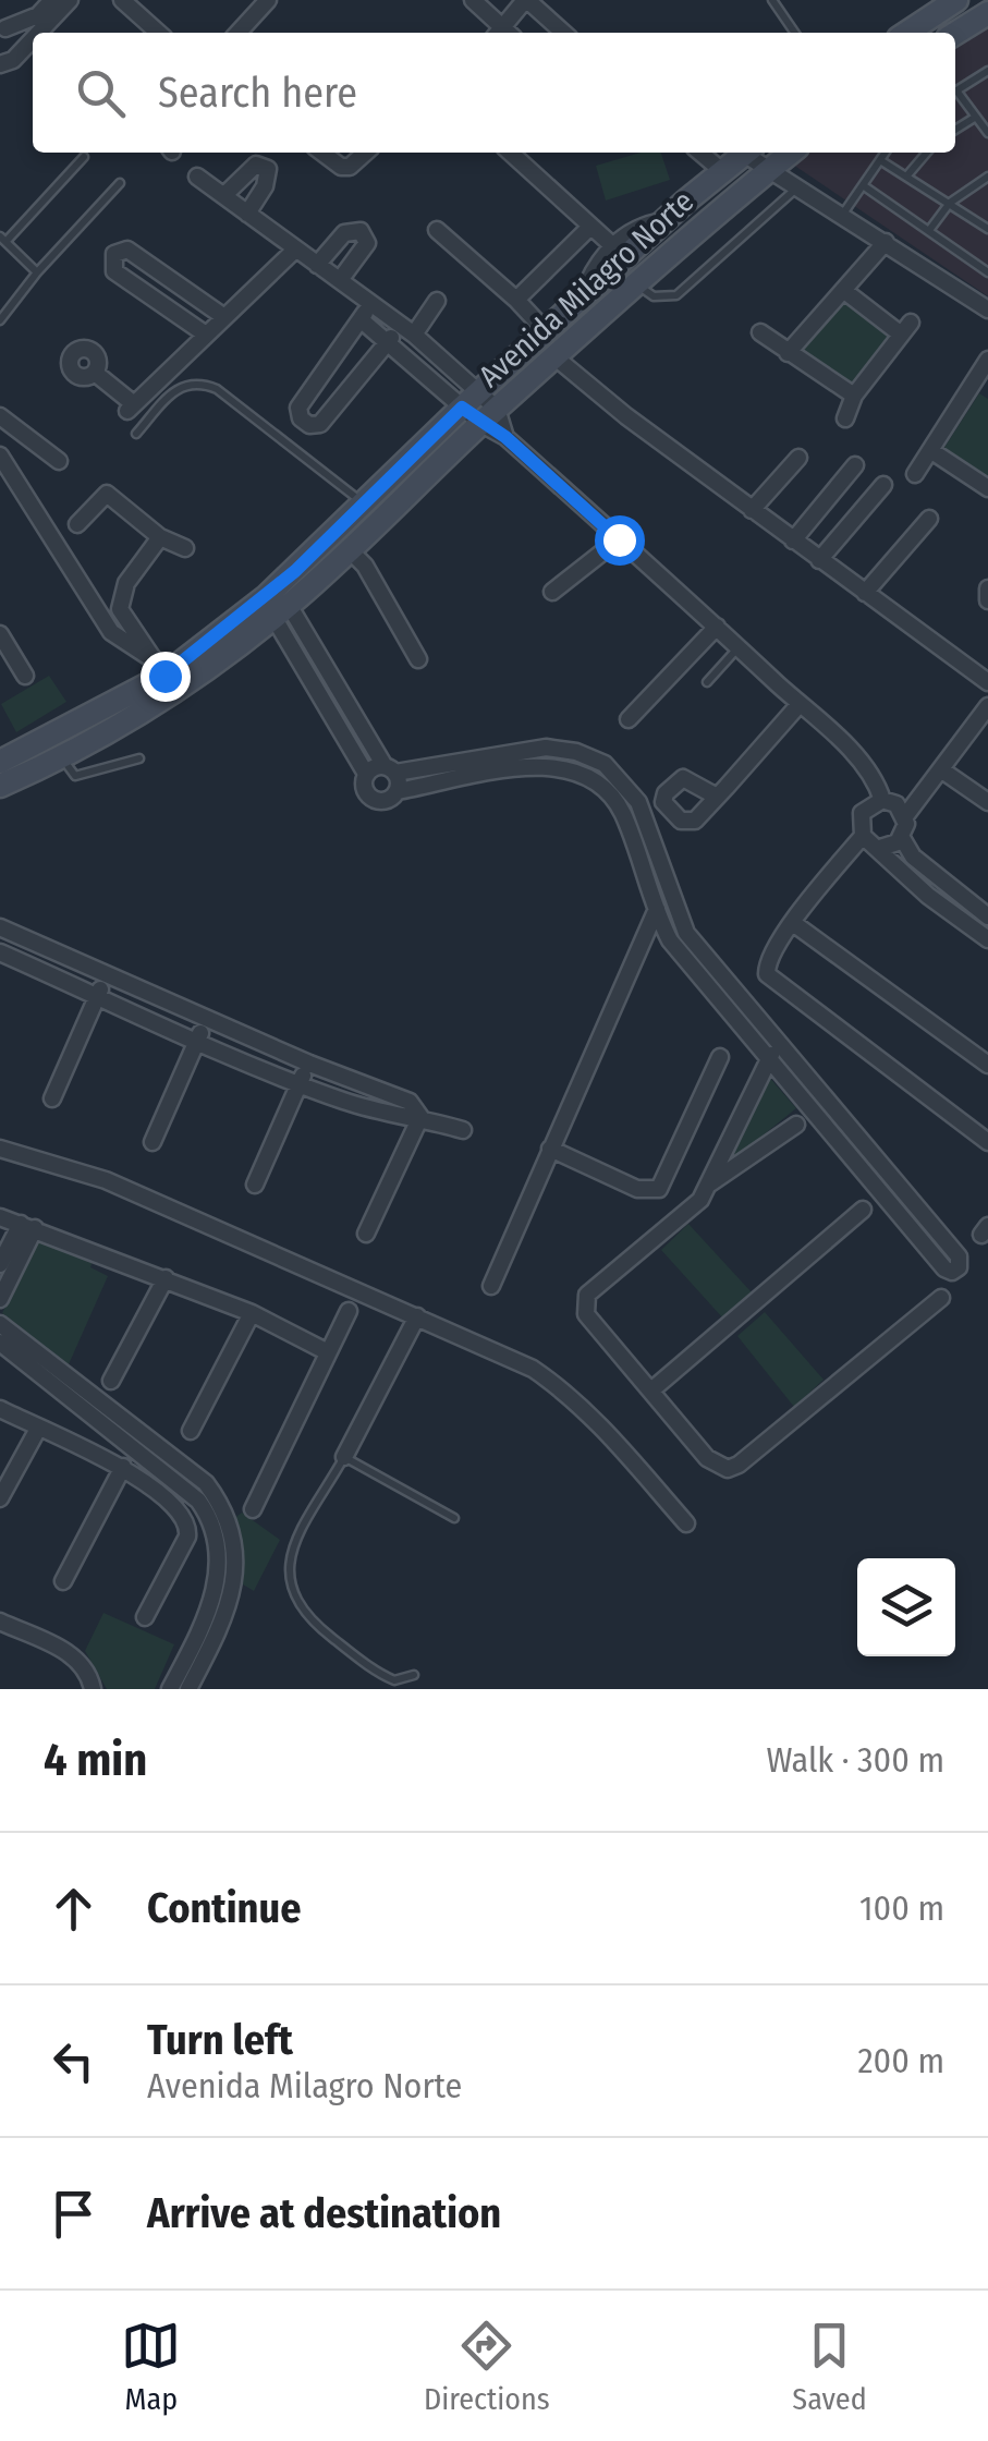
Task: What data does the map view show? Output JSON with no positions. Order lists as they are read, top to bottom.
{
  "streets": {
    "main road": ["Avenida Milagro Norte"]
  },
  "page": {
    "search": "Search here",
    "heading": ["4 min", "Walk · 300 m"],
    "list": [
      ["Continue", "100 m"],
      ["Turn left", "Avenida Milagro Norte", "200 m"],
      "Arrive at destination"
    ],
    "nav": ["Map", "Directions", "Saved"]
  }
}
